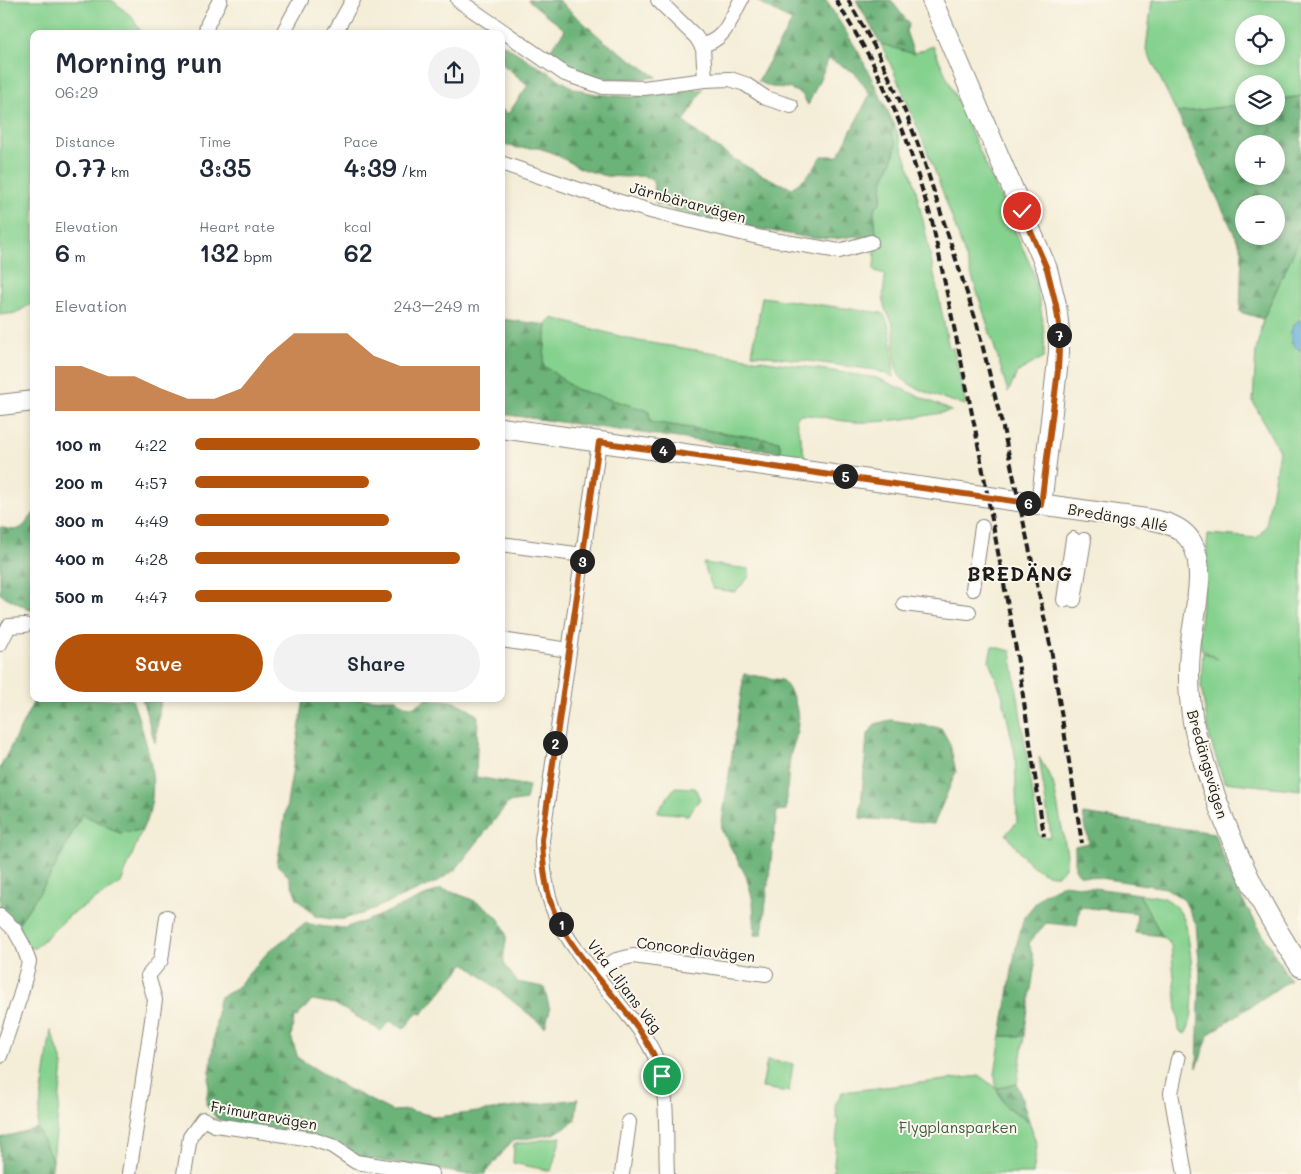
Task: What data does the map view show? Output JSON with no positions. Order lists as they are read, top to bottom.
{
  "streets": {
    "street": [
      "Järnbärarvägen",
      "Bredängs Allé",
      "Bredängsvägen",
      "Concordiavägen",
      "Vita Liljans Väg",
      "Frimurarvägen"
    ]
  },
  "crossings": [
    ["Bredängs Allé", "Bredängsvägen"],
    ["Bredängs Allé", "Vita Liljans Väg"],
    ["Concordiavägen", "Vita Liljans Väg"]
  ],
  "districts": ["BREDÄNG"],
  "parks": ["Flygplansparken"],
  "page": {
    "map_buttons": ["+", "−"],
    "heading": ["Morning run", "06:29"],
    "stats": [
      ["Distance", "0.77 km"],
      ["Time", "3:35"],
      ["Pace", "4:39 /km"],
      ["Elevation", "6 m"],
      ["Heart rate", "132 bpm"],
      ["kcal", "62"]
    ],
    "chart": ["Elevation", "243–249 m"],
    "pins": [
      "7",
      "4",
      "5",
      "6",
      "3",
      "2",
      "1"
    ],
    "list": [
      {
        "name": "100 m",
        "note": "4:22"
      },
      {
        "name": "200 m",
        "note": "4:57"
      },
      {
        "name": "300 m",
        "note": "4:49"
      },
      {
        "name": "400 m",
        "note": "4:28"
      },
      {
        "name": "500 m",
        "note": "4:47"
      }
    ],
    "buttons": ["Save", "Share"]
  }
}
